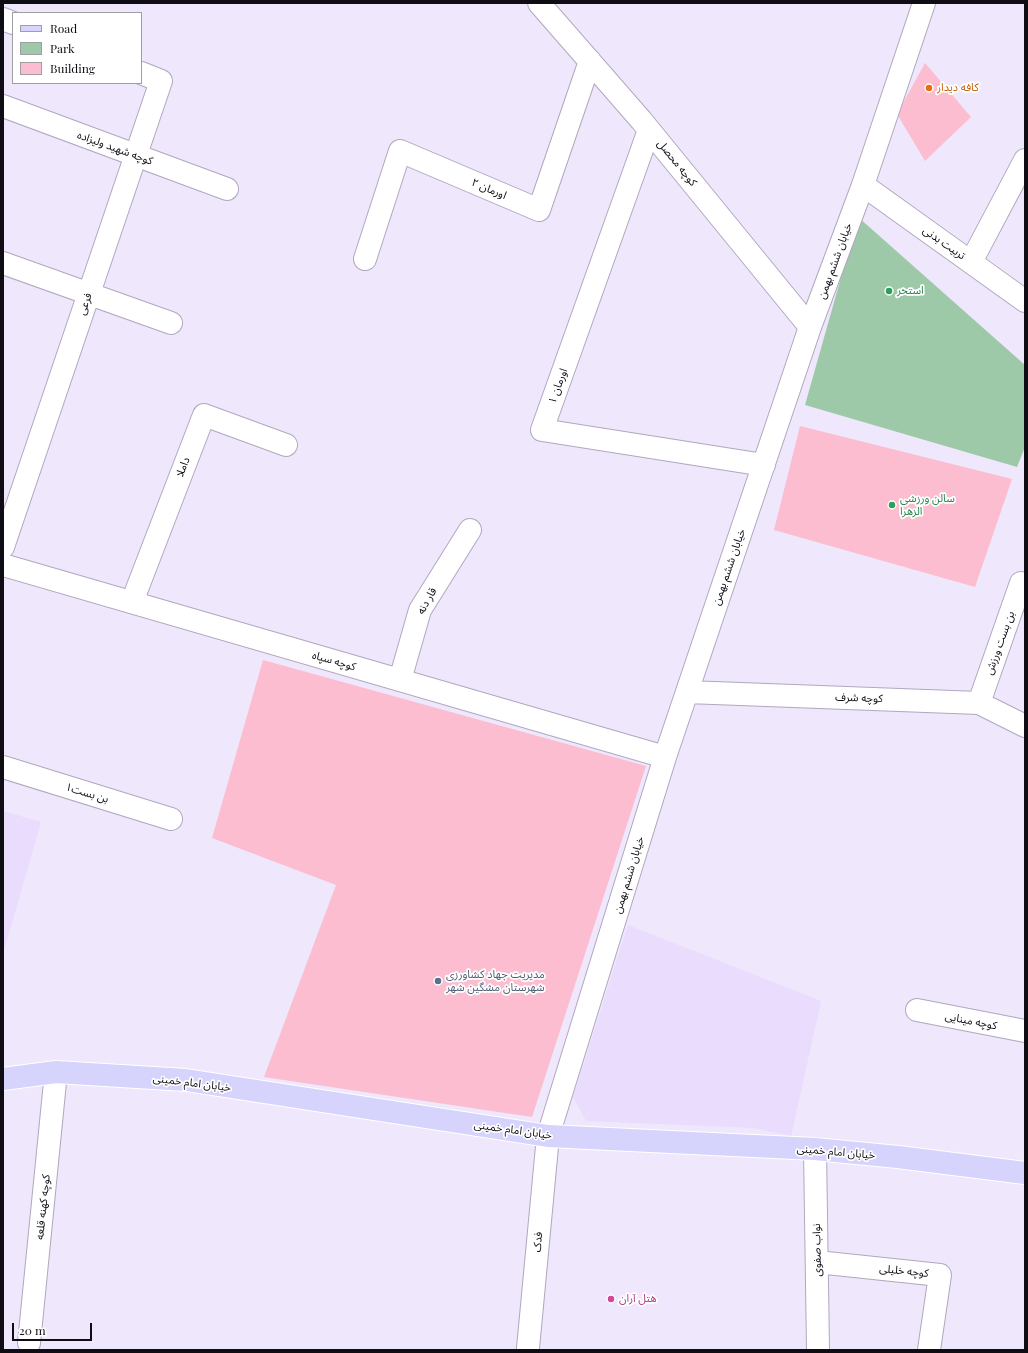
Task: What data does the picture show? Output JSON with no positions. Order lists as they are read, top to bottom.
{
  "streets": {
    "main road": ["خیابان امام خمینی"],
    "street": [
      "کوچه شهید ولیزاده",
      "کوچه محصل",
      "اورمان ۲",
      "تربیت بدنی",
      "خیابان ششم بهمن",
      "فرعی",
      "اورمان ۱",
      "داملا",
      "قار دنه",
      "بن بست ورزش",
      "کوچه سپاه",
      "کوچه شرف",
      "بن بست۱",
      "کوچه مینایی",
      "کوچه کهنه قلعه",
      "فدک",
      "نواب صفوی",
      "کوچه خلیلی"
    ]
  },
  "crossings": [
    ["کوچه شهید ولیزاده", "فرعی"],
    ["کوچه محصل", "اورمان ۲"],
    ["کوچه محصل", "خیابان ششم بهمن"],
    ["کوچه محصل", "اورمان ۱"],
    ["تربیت بدنی", "خیابان ششم بهمن"],
    ["خیابان ششم بهمن", "اورمان ۱"],
    ["خیابان ششم بهمن", "کوچه سپاه"],
    ["خیابان ششم بهمن", "کوچه شرف"],
    ["خیابان ششم بهمن", "خیابان امام خمینی"],
    ["خیابان ششم بهمن", "فدک"],
    ["داملا", "کوچه سپاه"],
    ["قار دنه", "کوچه سپاه"],
    ["بن بست ورزش", "کوچه شرف"],
    ["خیابان امام خمینی", "کوچه کهنه قلعه"],
    ["خیابان امام خمینی", "فدک"],
    ["خیابان امام خمینی", "نواب صفوی"],
    ["نواب صفوی", "کوچه خلیلی"]
  ],
  "places": [
    "کافه دیدار",
    "استخر",
    "سالن ورزشی الزهرا",
    "مدیریت جهاد کشاورزی شهرستان مشگین شهر",
    "هتل آران"
  ],
  "legend": ["Road", "Park", "Building"],
  "scale_bar": "20 m"
}
